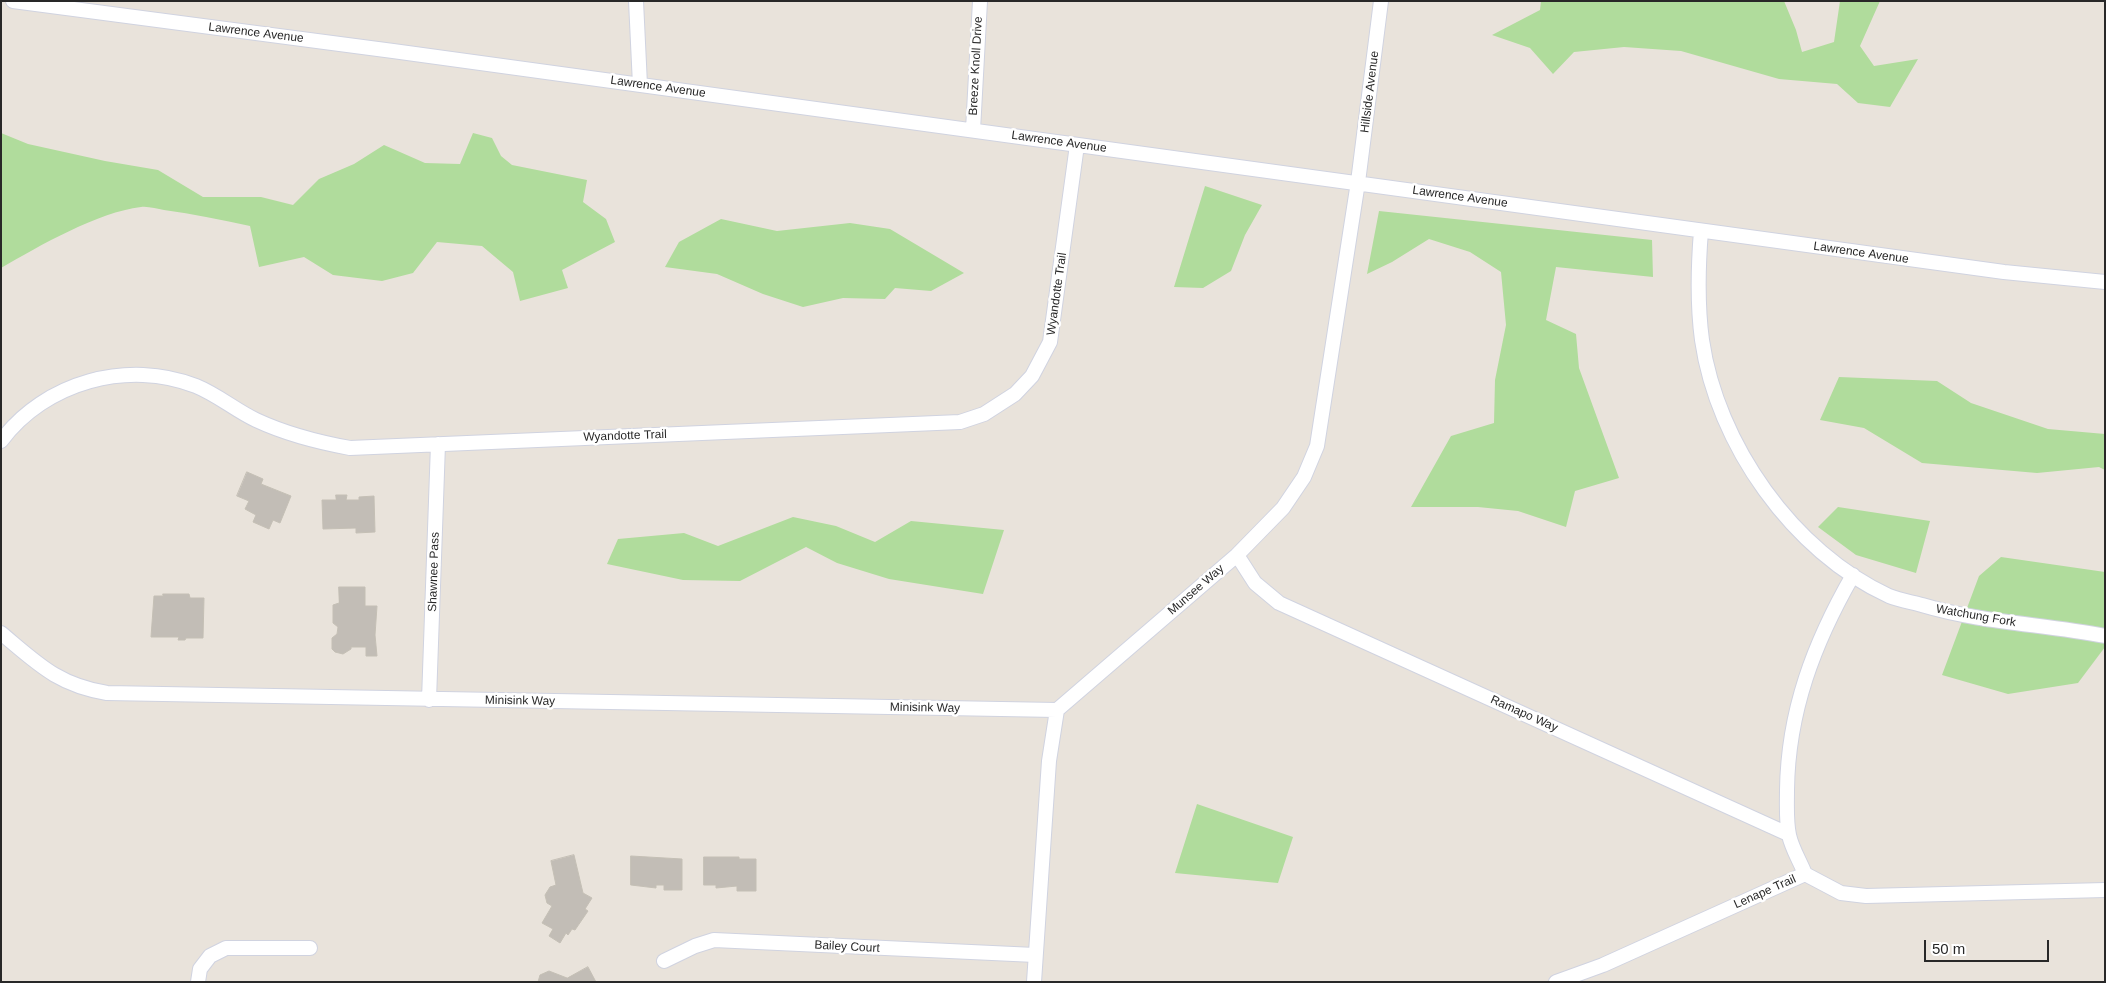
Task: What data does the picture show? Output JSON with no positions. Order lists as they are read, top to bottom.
{
  "streets": {
    "street": [
      "Lawrence Avenue",
      "Breeze Knoll Drive",
      "Hillside Avenue",
      "Wyandotte Trail",
      "Shawnee Pass",
      "Munsee Way",
      "Watchung Fork",
      "Minisink Way",
      "Ramapo Way",
      "Lenape Trail",
      "Bailey Court"
    ]
  },
  "crossings": [
    ["Lawrence Avenue", "Breeze Knoll Drive"],
    ["Lawrence Avenue", "Hillside Avenue"],
    ["Lawrence Avenue", "Wyandotte Trail"],
    ["Lawrence Avenue", "Munsee Way"],
    ["Lawrence Avenue", "Watchung Fork"],
    ["Hillside Avenue", "Munsee Way"],
    ["Wyandotte Trail", "Shawnee Pass"],
    ["Shawnee Pass", "Minisink Way"],
    ["Munsee Way", "Minisink Way"],
    ["Munsee Way", "Ramapo Way"]
  ],
  "scale_bar": "50 m"
}
